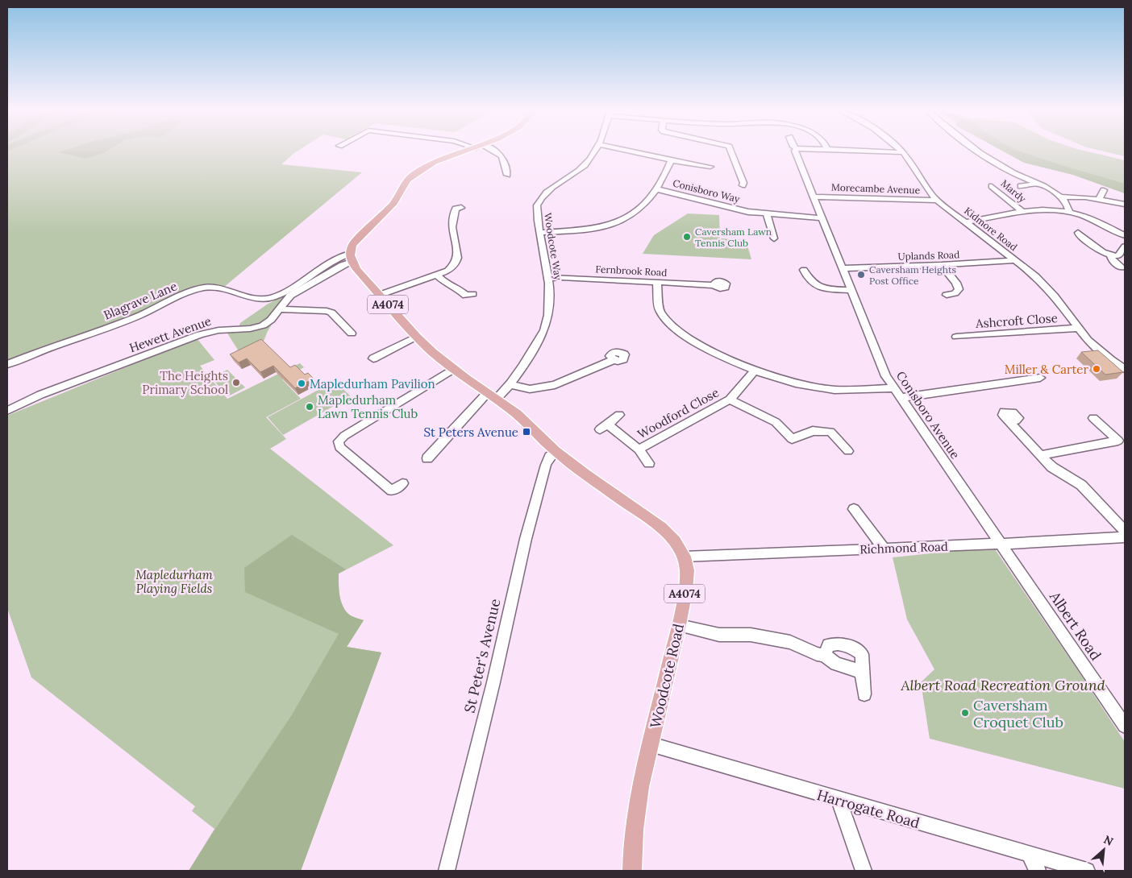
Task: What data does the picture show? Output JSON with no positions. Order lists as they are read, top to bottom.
{
  "streets": {
    "main road": ["A4074", "Woodcote Road"],
    "street": [
      "Morecambe Avenue",
      "Conisboro Way",
      "Mardy",
      "Kidmore Road",
      "Woodcote Way",
      "Uplands Road",
      "Fernbrook Road",
      "Blagrave Lane",
      "Ashcroft Close",
      "Hewett Avenue",
      "Woodford Close",
      "Conisboro Avenue",
      "Richmond Road",
      "Albert Road",
      "St Peter's Avenue",
      "Harrogate Road"
    ]
  },
  "crossings": [
    ["Morecambe Avenue", "Kidmore Road"],
    ["Morecambe Avenue", "Conisboro Avenue"],
    ["Conisboro Way", "Conisboro Avenue"],
    ["Kidmore Road", "Uplands Road"],
    ["Kidmore Road", "Ashcroft Close"],
    ["Woodcote Way", "Fernbrook Road"],
    ["Woodcote Way", "A4074"],
    ["Woodcote Way", "Woodcote Road"],
    ["Uplands Road", "Conisboro Avenue"],
    ["Blagrave Lane", "Hewett Avenue"],
    ["A4074", "Hewett Avenue"],
    ["A4074", "Woodcote Road"],
    ["Conisboro Avenue", "Richmond Road"],
    ["Conisboro Avenue", "Albert Road"],
    ["Richmond Road", "Albert Road"],
    ["Richmond Road", "Woodcote Road"],
    ["St Peter's Avenue", "Woodcote Road"],
    ["Woodcote Road", "Harrogate Road"]
  ],
  "parks": ["Mapledurham Playing Fields", "Albert Road Recreation Ground"],
  "places": {
    "other": [
      "Caversham Lawn Tennis Club",
      "Caversham Heights Post Office",
      "Miller & Carter",
      "The Heights Primary School",
      "Mapledurham Pavilion",
      "Mapledurham Lawn Tennis Club",
      "Caversham Croquet Club"
    ],
    "transit": ["St Peters Avenue"]
  },
  "north": "top right"
}
